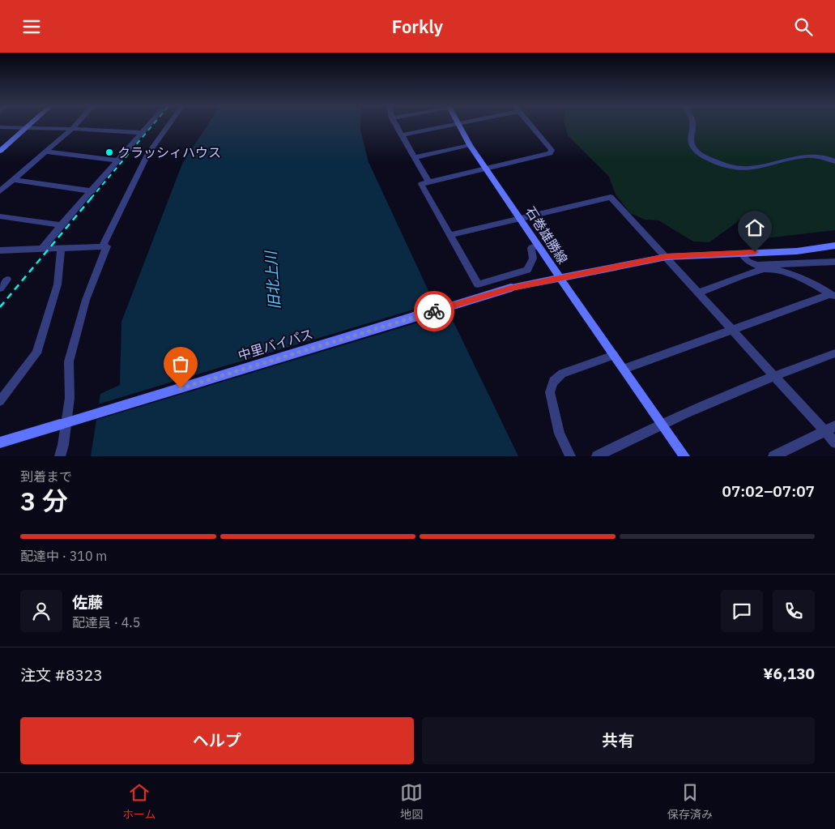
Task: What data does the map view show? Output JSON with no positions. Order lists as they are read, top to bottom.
{
  "streets": {
    "street": ["石巻雄勝線", "中里バイパス"]
  },
  "crossings": [
    ["石巻雄勝線", "中里バイパス"]
  ],
  "water": ["旧北上川"],
  "places": ["クラッシィハウス"],
  "page": {
    "header": "Forkly",
    "heading": ["3 分", "到着まで", "07:02–07:07"],
    "panel": [
      "佐藤",
      "配達員 · 4.5",
      "注文 #8323",
      "¥6,130"
    ],
    "bar": "配達中 · 310 m",
    "buttons": ["ヘルプ", "共有"],
    "tabs": ["ホーム", "地図", "保存済み"]
  }
}
